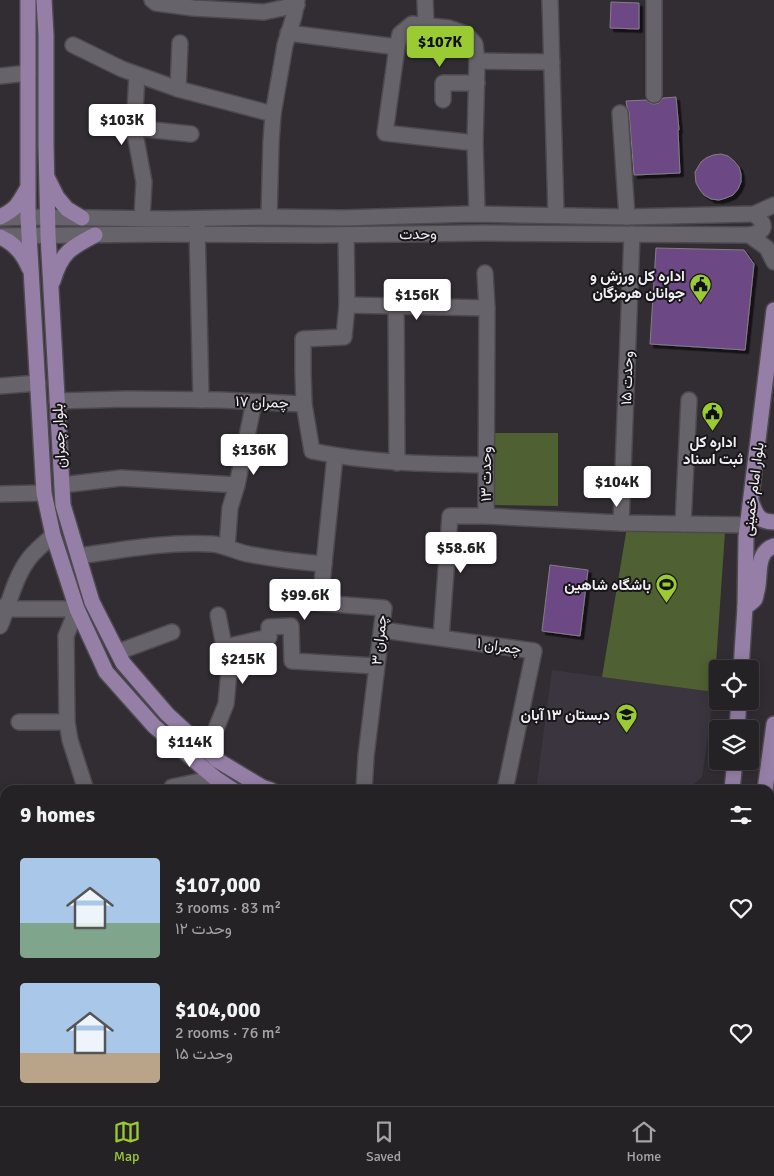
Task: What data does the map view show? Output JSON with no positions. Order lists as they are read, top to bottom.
{
  "streets": {
    "main road": ["بلوار چمران", "بلوار امام خمینی"],
    "street": [
      "وحدت",
      "وحدت ۱۵",
      "چمران ۱۷",
      "وحدت ۱۳",
      "چمران ۳",
      "چمران ۱"
    ]
  },
  "crossings": [
    ["وحدت", "وحدت ۱۵"],
    ["وحدت", "بلوار چمران"],
    ["چمران ۱۷", "بلوار چمران"],
    ["چمران ۱۷", "وحدت ۱۳"],
    ["چمران ۱۷", "چمران ۳"],
    ["وحدت ۱۳", "چمران ۱"],
    ["چمران ۳", "چمران ۱"]
  ],
  "places": {
    "public building": ["اداره کل ورزش و جوانان هرمزگان", "اداره کل ثبت اسناد"],
    "sports": ["باشگاه شاهین"],
    "school or university": ["دبستان ۱۳ آبان"]
  },
  "page": {
    "price": [
      "$107K",
      "$103K",
      "$156K",
      "$136K",
      "$104K",
      "$58.6K",
      "$99.6K",
      "$215K",
      "$114K"
    ],
    "heading": "9 homes",
    "list": [
      {
        "name": "$107,000",
        "note": "3 rooms · 83 m² · وحدت ۱۲"
      },
      {
        "name": "$104,000",
        "note": "2 rooms · 76 m² · وحدت ۱۵"
      }
    ],
    "tabs": ["Map", "Saved", "Home"]
  }
}
